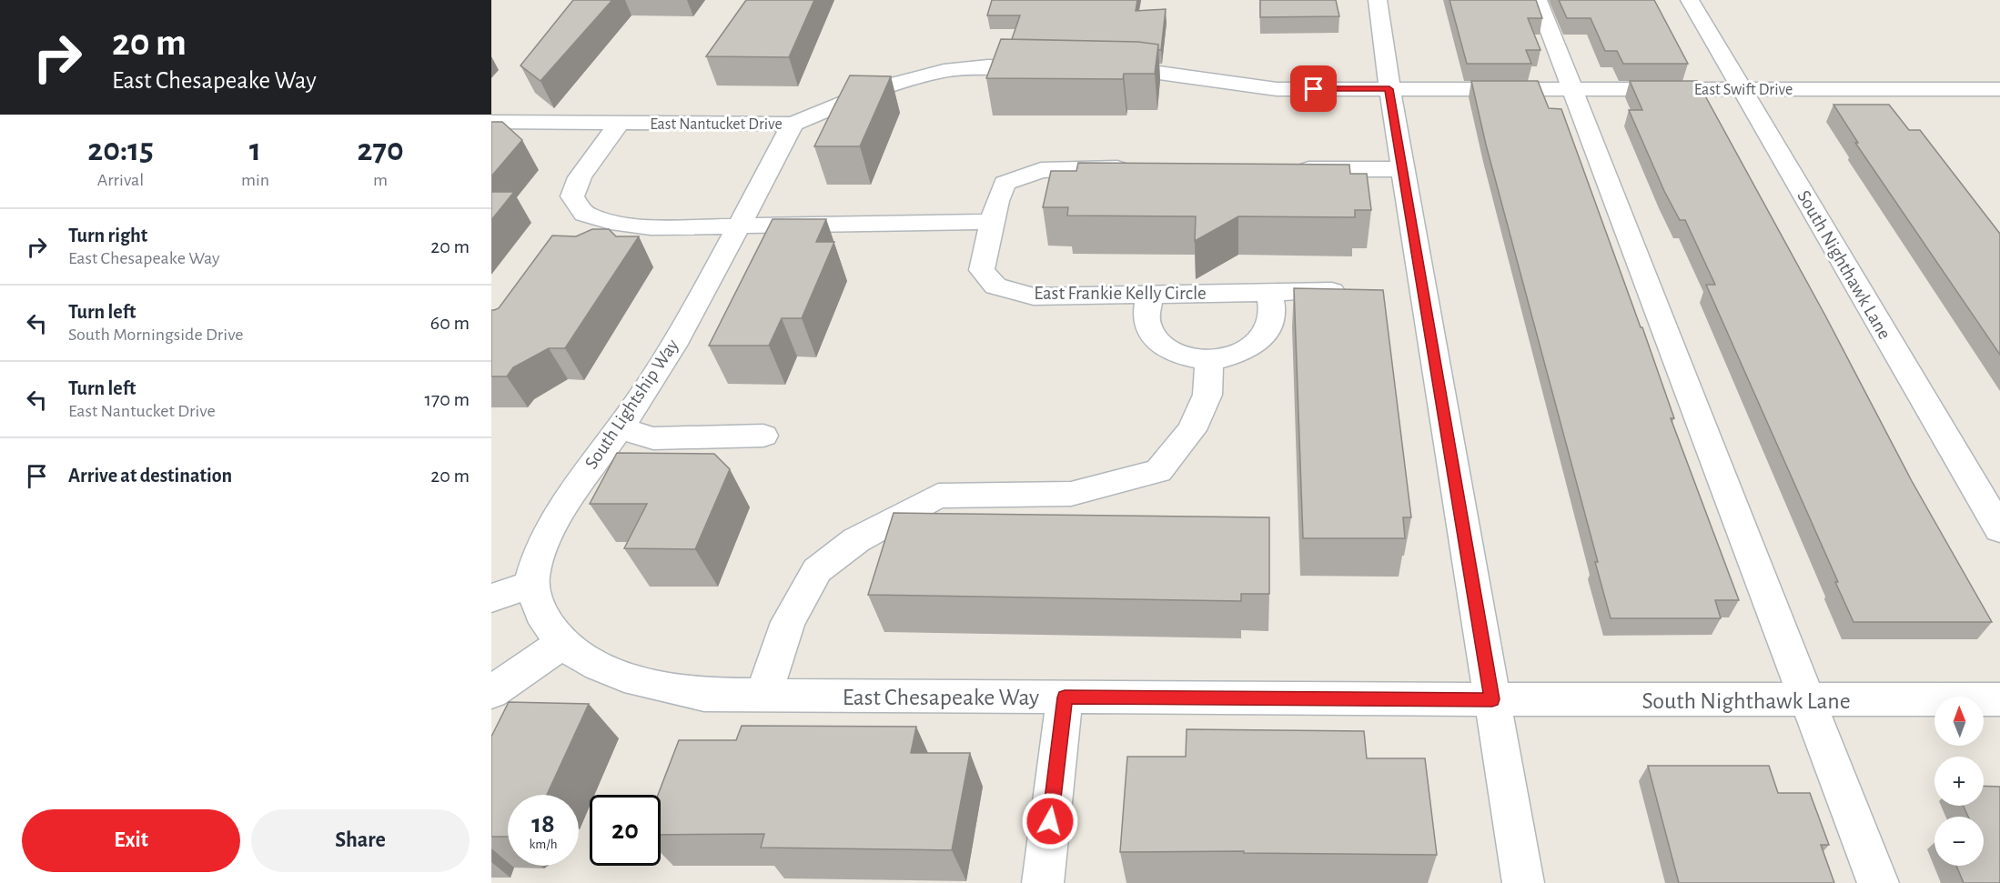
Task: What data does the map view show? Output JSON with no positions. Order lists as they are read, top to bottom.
{
  "streets": {
    "street": [
      "East Swift Drive",
      "East Nantucket Drive",
      "South Nighthawk Lane",
      "East Frankie Kelly Circle",
      "South Lightship Way",
      "East Chesapeake Way"
    ]
  },
  "crossings": [
    ["East Swift Drive", "South Nighthawk Lane"],
    ["East Nantucket Drive", "South Lightship Way"],
    ["South Nighthawk Lane", "East Chesapeake Way"]
  ],
  "north": "top",
  "page": {
    "turn": ["20 m", "East Chesapeake Way"],
    "eta": [
      "20:15",
      "Arrival",
      "1",
      "min",
      "270",
      "m"
    ],
    "list": [
      {
        "name": "Turn right",
        "note": "East Chesapeake Way",
        "value": "20 m"
      },
      {
        "name": "Turn left",
        "note": "South Morningside Drive",
        "value": "60 m"
      },
      {
        "name": "Turn left",
        "note": "East Nantucket Drive",
        "value": "170 m"
      },
      {
        "name": "Arrive at destination",
        "value": "20 m"
      }
    ],
    "map_buttons": ["+", "−"],
    "speed": "18 km/h",
    "limit": "20",
    "buttons": ["Exit", "Share"]
  }
}
